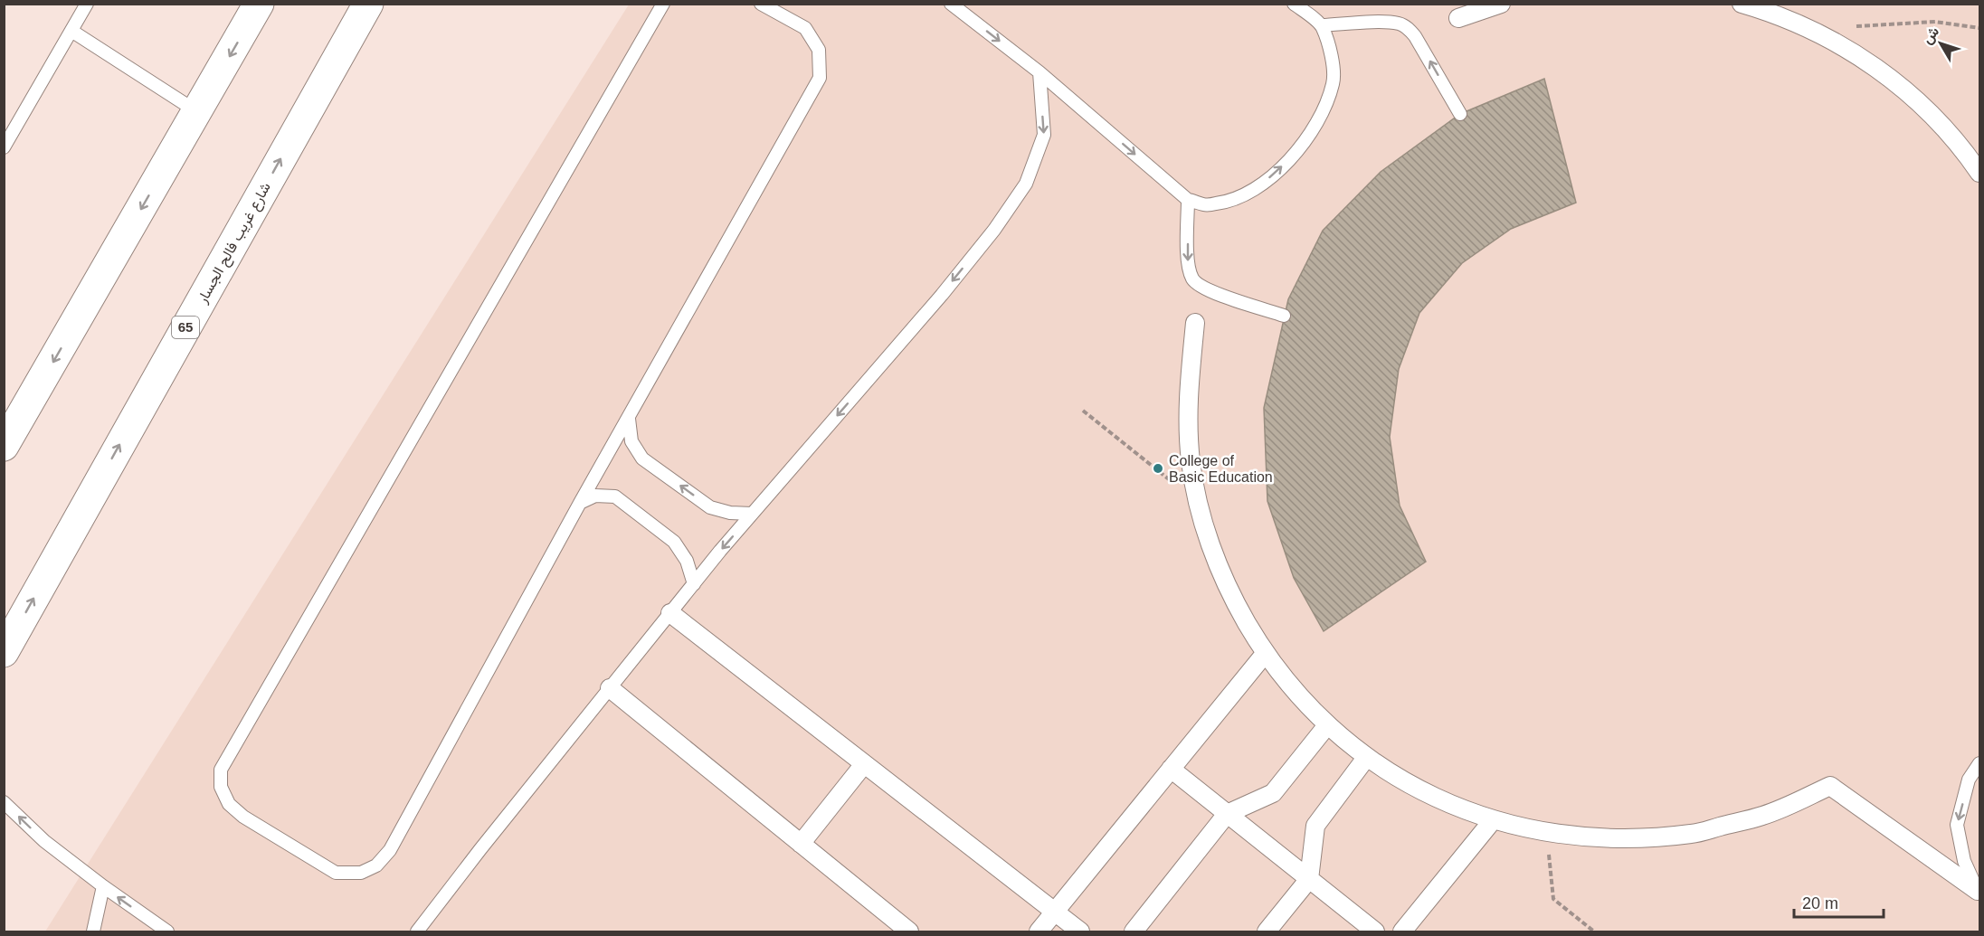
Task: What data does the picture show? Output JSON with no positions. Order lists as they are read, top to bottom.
{
  "streets": {
    "main road": ["شارع غريب فالح الجسار", "65"]
  },
  "places": ["College of Basic Education"],
  "scale_bar": "20 m",
  "north": "top left"
}
